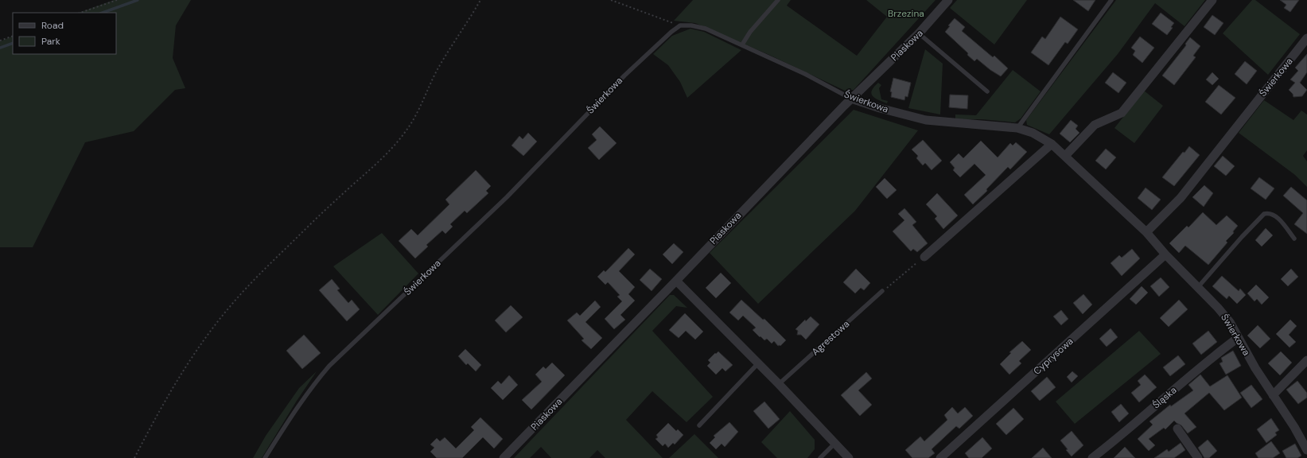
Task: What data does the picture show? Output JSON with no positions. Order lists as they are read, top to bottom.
{
  "streets": {
    "street": [
      "Piaskowa",
      "Świerkowa",
      "Cyprysowa",
      "Śląska"
    ],
    "lane": ["Agrestowa"]
  },
  "crossings": [
    ["Piaskowa", "Świerkowa"],
    ["Świerkowa", "Cyprysowa"],
    ["Świerkowa", "Śląska"]
  ],
  "parks": ["Brzezina"],
  "legend": ["Road", "Park"]
}
